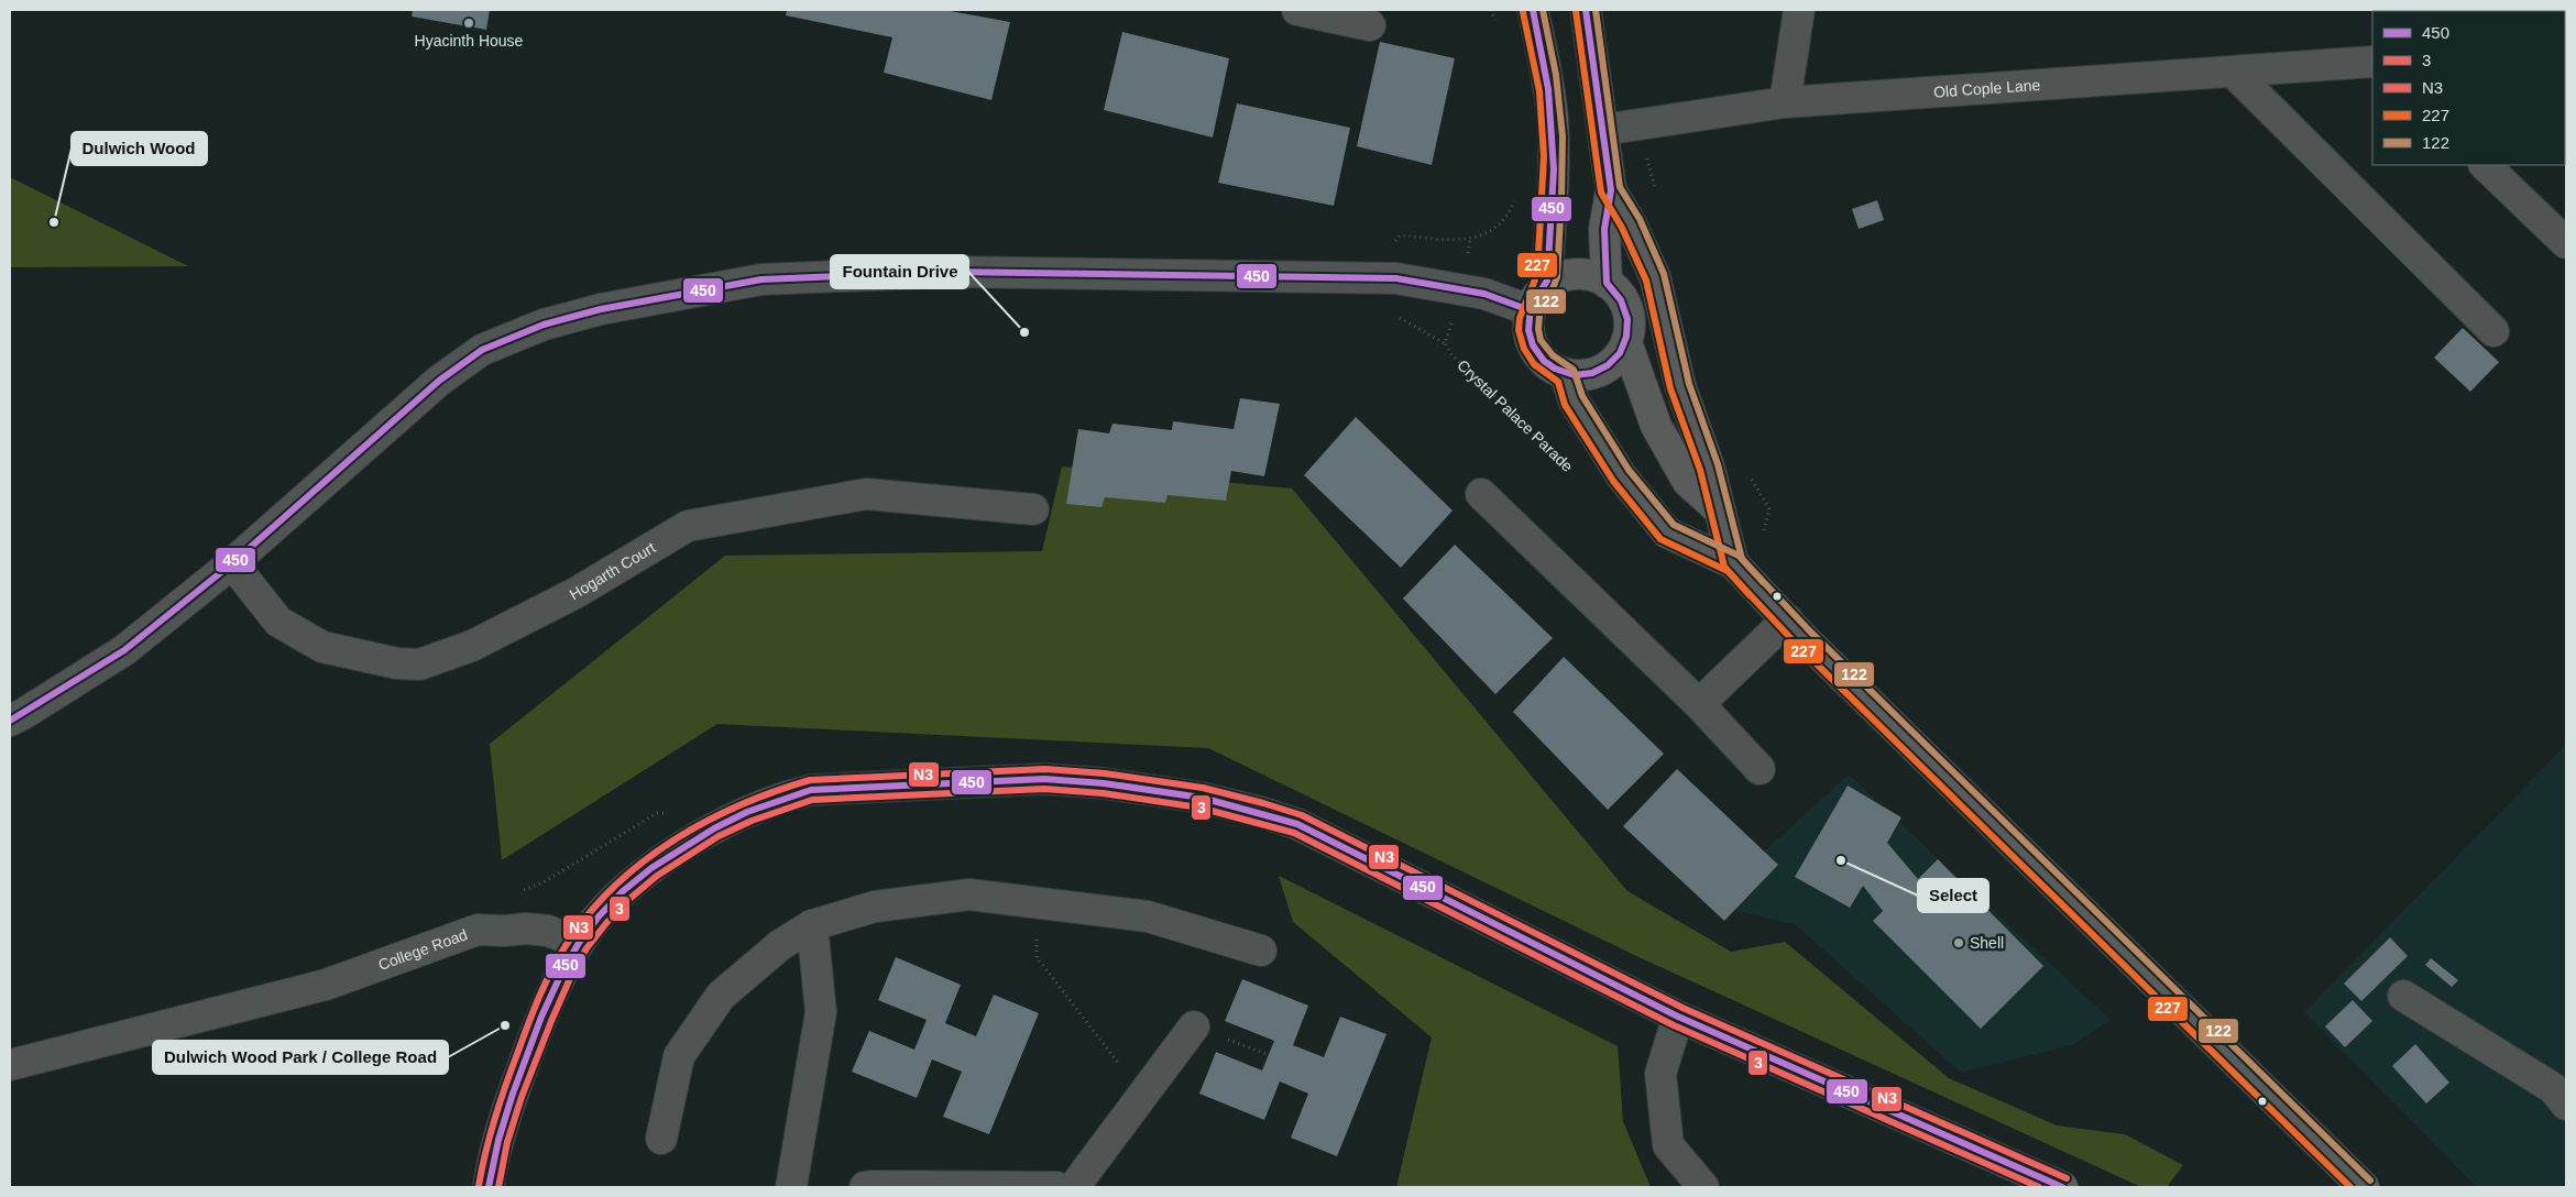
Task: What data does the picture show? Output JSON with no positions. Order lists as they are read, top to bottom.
{
  "streets": {
    "street": ["Old Cople Lane", "Hogarth Court", "College Road"],
    "path": ["Crystal Palace Parade"]
  },
  "places": [
    "Hyacinth House",
    "Dulwich Wood",
    "Fountain Drive",
    "Select",
    "Shell",
    "Dulwich Wood Park / College Road"
  ],
  "lines": [
    "transit line 450",
    "transit line 122",
    "transit line 227",
    "transit line N3",
    "transit line 3"
  ],
  "legend": [
    "450",
    "3",
    "N3",
    "227",
    "122"
  ]
}
